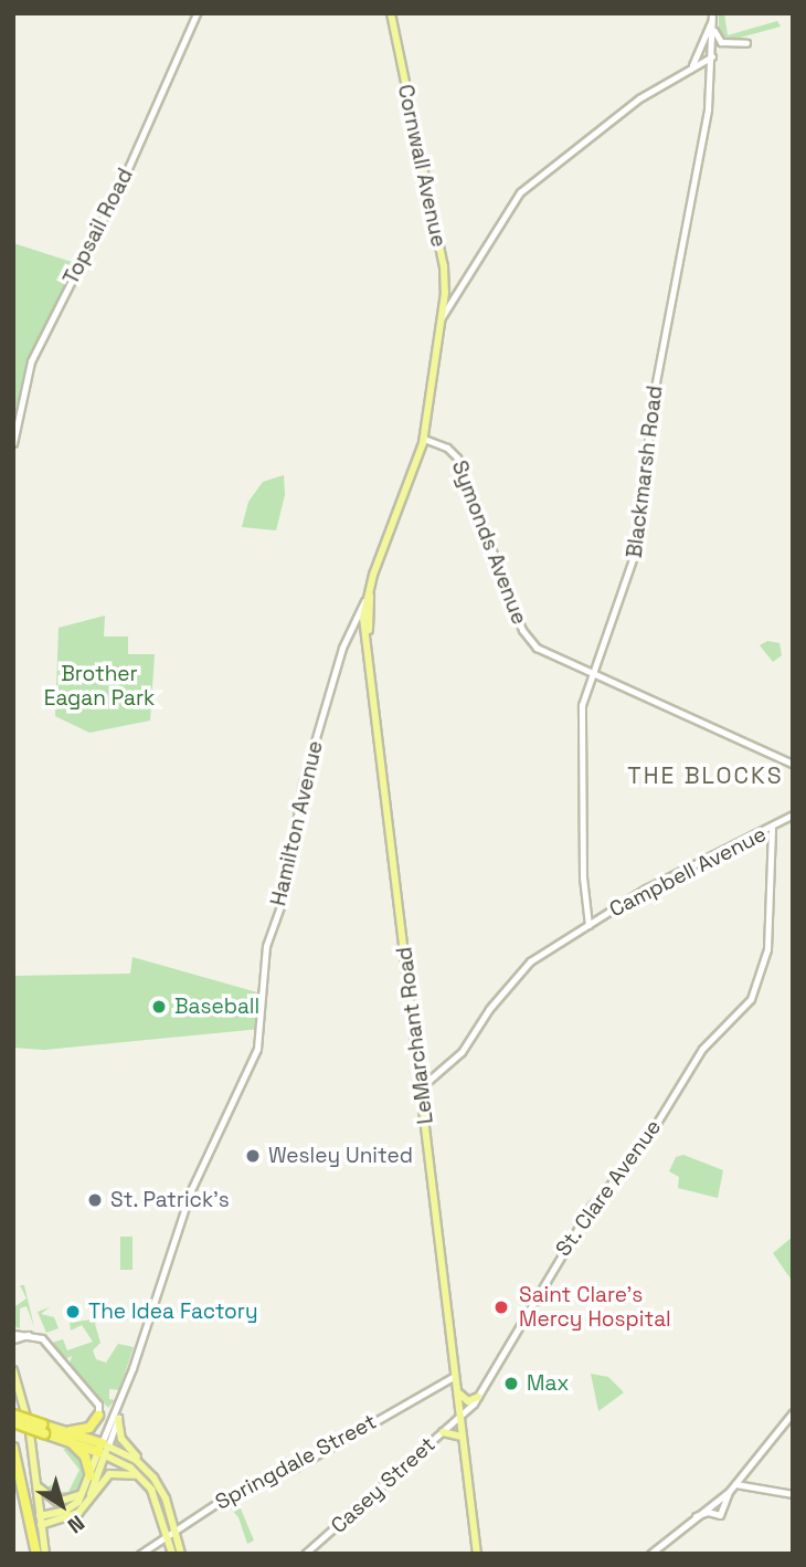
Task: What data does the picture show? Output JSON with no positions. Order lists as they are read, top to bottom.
{
  "streets": {
    "main road": ["Cornwall Avenue", "Hamilton Avenue", "LeMarchant Road"],
    "street": [
      "Topsail Road",
      "Blackmarsh Road",
      "Symonds Avenue",
      "Campbell Avenue",
      "St. Clare Avenue",
      "Springdale Street",
      "Casey Street"
    ]
  },
  "crossings": [
    ["Cornwall Avenue", "Hamilton Avenue"],
    ["Blackmarsh Road", "Symonds Avenue"],
    ["Blackmarsh Road", "Campbell Avenue"],
    ["Symonds Avenue", "Hamilton Avenue"],
    ["Hamilton Avenue", "LeMarchant Road"],
    ["Campbell Avenue", "LeMarchant Road"],
    ["Campbell Avenue", "St. Clare Avenue"],
    ["LeMarchant Road", "St. Clare Avenue"],
    ["LeMarchant Road", "Springdale Street"],
    ["LeMarchant Road", "Casey Street"],
    ["St. Clare Avenue", "Casey Street"]
  ],
  "districts": ["THE BLOCKS"],
  "parks": ["Brother Eagan Park"],
  "places": [
    "Baseball",
    "Wesley United",
    "St. Patrick's",
    "Saint Clare's Mercy Hospital",
    "The Idea Factory",
    "Max"
  ],
  "north": "bottom right"
}
